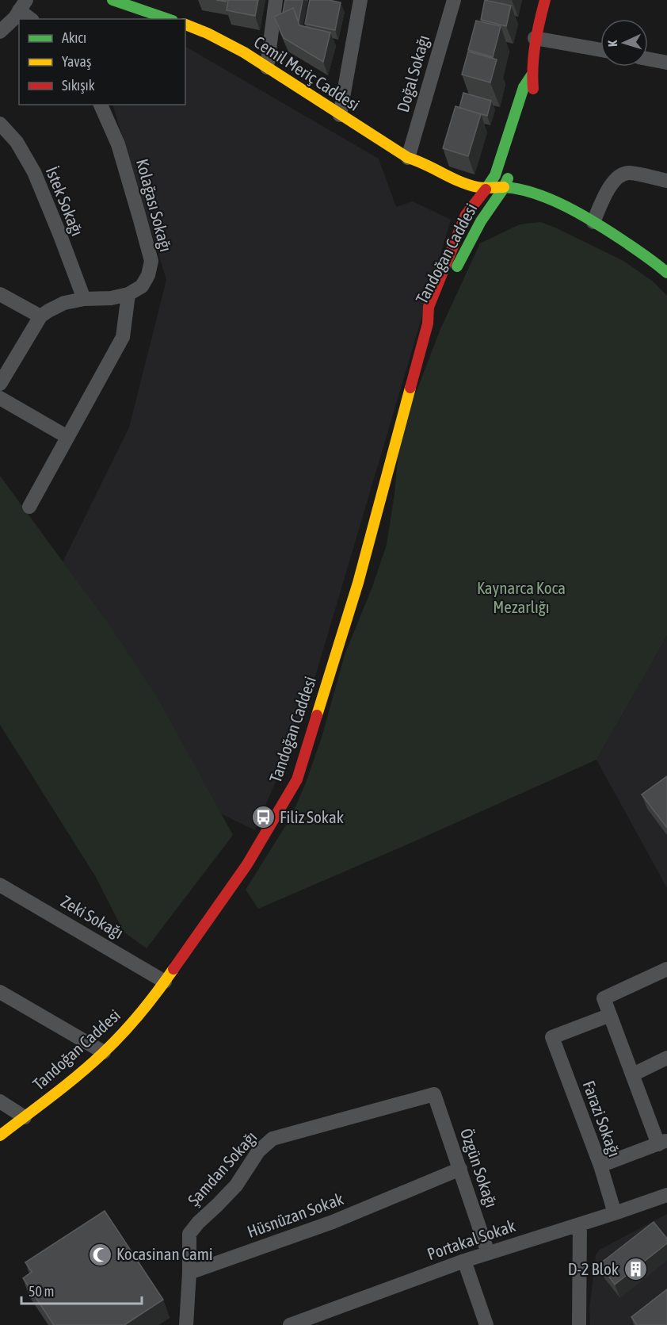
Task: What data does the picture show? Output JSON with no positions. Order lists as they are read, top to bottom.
{
  "streets": {
    "street": [
      "Cemil Meriç Caddesi",
      "Doğal Sokağı",
      "İstek Sokağı",
      "Kolağası Sokağı",
      "Tandoğan Caddesi",
      "Zeki Sokağı",
      "Farazi Sokağı",
      "Özgün Sokağı",
      "Şamdan Sokağı",
      "Hüsnüzan Sokak",
      "Portakal Sokak"
    ]
  },
  "crossings": [
    ["Cemil Meriç Caddesi", "Doğal Sokağı"],
    ["Cemil Meriç Caddesi", "Tandoğan Caddesi"],
    ["Tandoğan Caddesi", "Zeki Sokağı"],
    ["Farazi Sokağı", "Portakal Sokak"],
    ["Özgün Sokağı", "Şamdan Sokağı"],
    ["Özgün Sokağı", "Hüsnüzan Sokak"],
    ["Özgün Sokağı", "Portakal Sokak"],
    ["Şamdan Sokağı", "Hüsnüzan Sokak"]
  ],
  "parks": ["Kaynarca Koca Mezarlığı"],
  "places": {
    "bus stop": ["Filiz Sokak"],
    "mosque": ["Kocasinan Cami"],
    "building": ["D-2 Blok"]
  },
  "legend": ["Akıcı", "Yavaş", "Sıkışık"],
  "scale_bar": "50 m",
  "north": "left"
}
